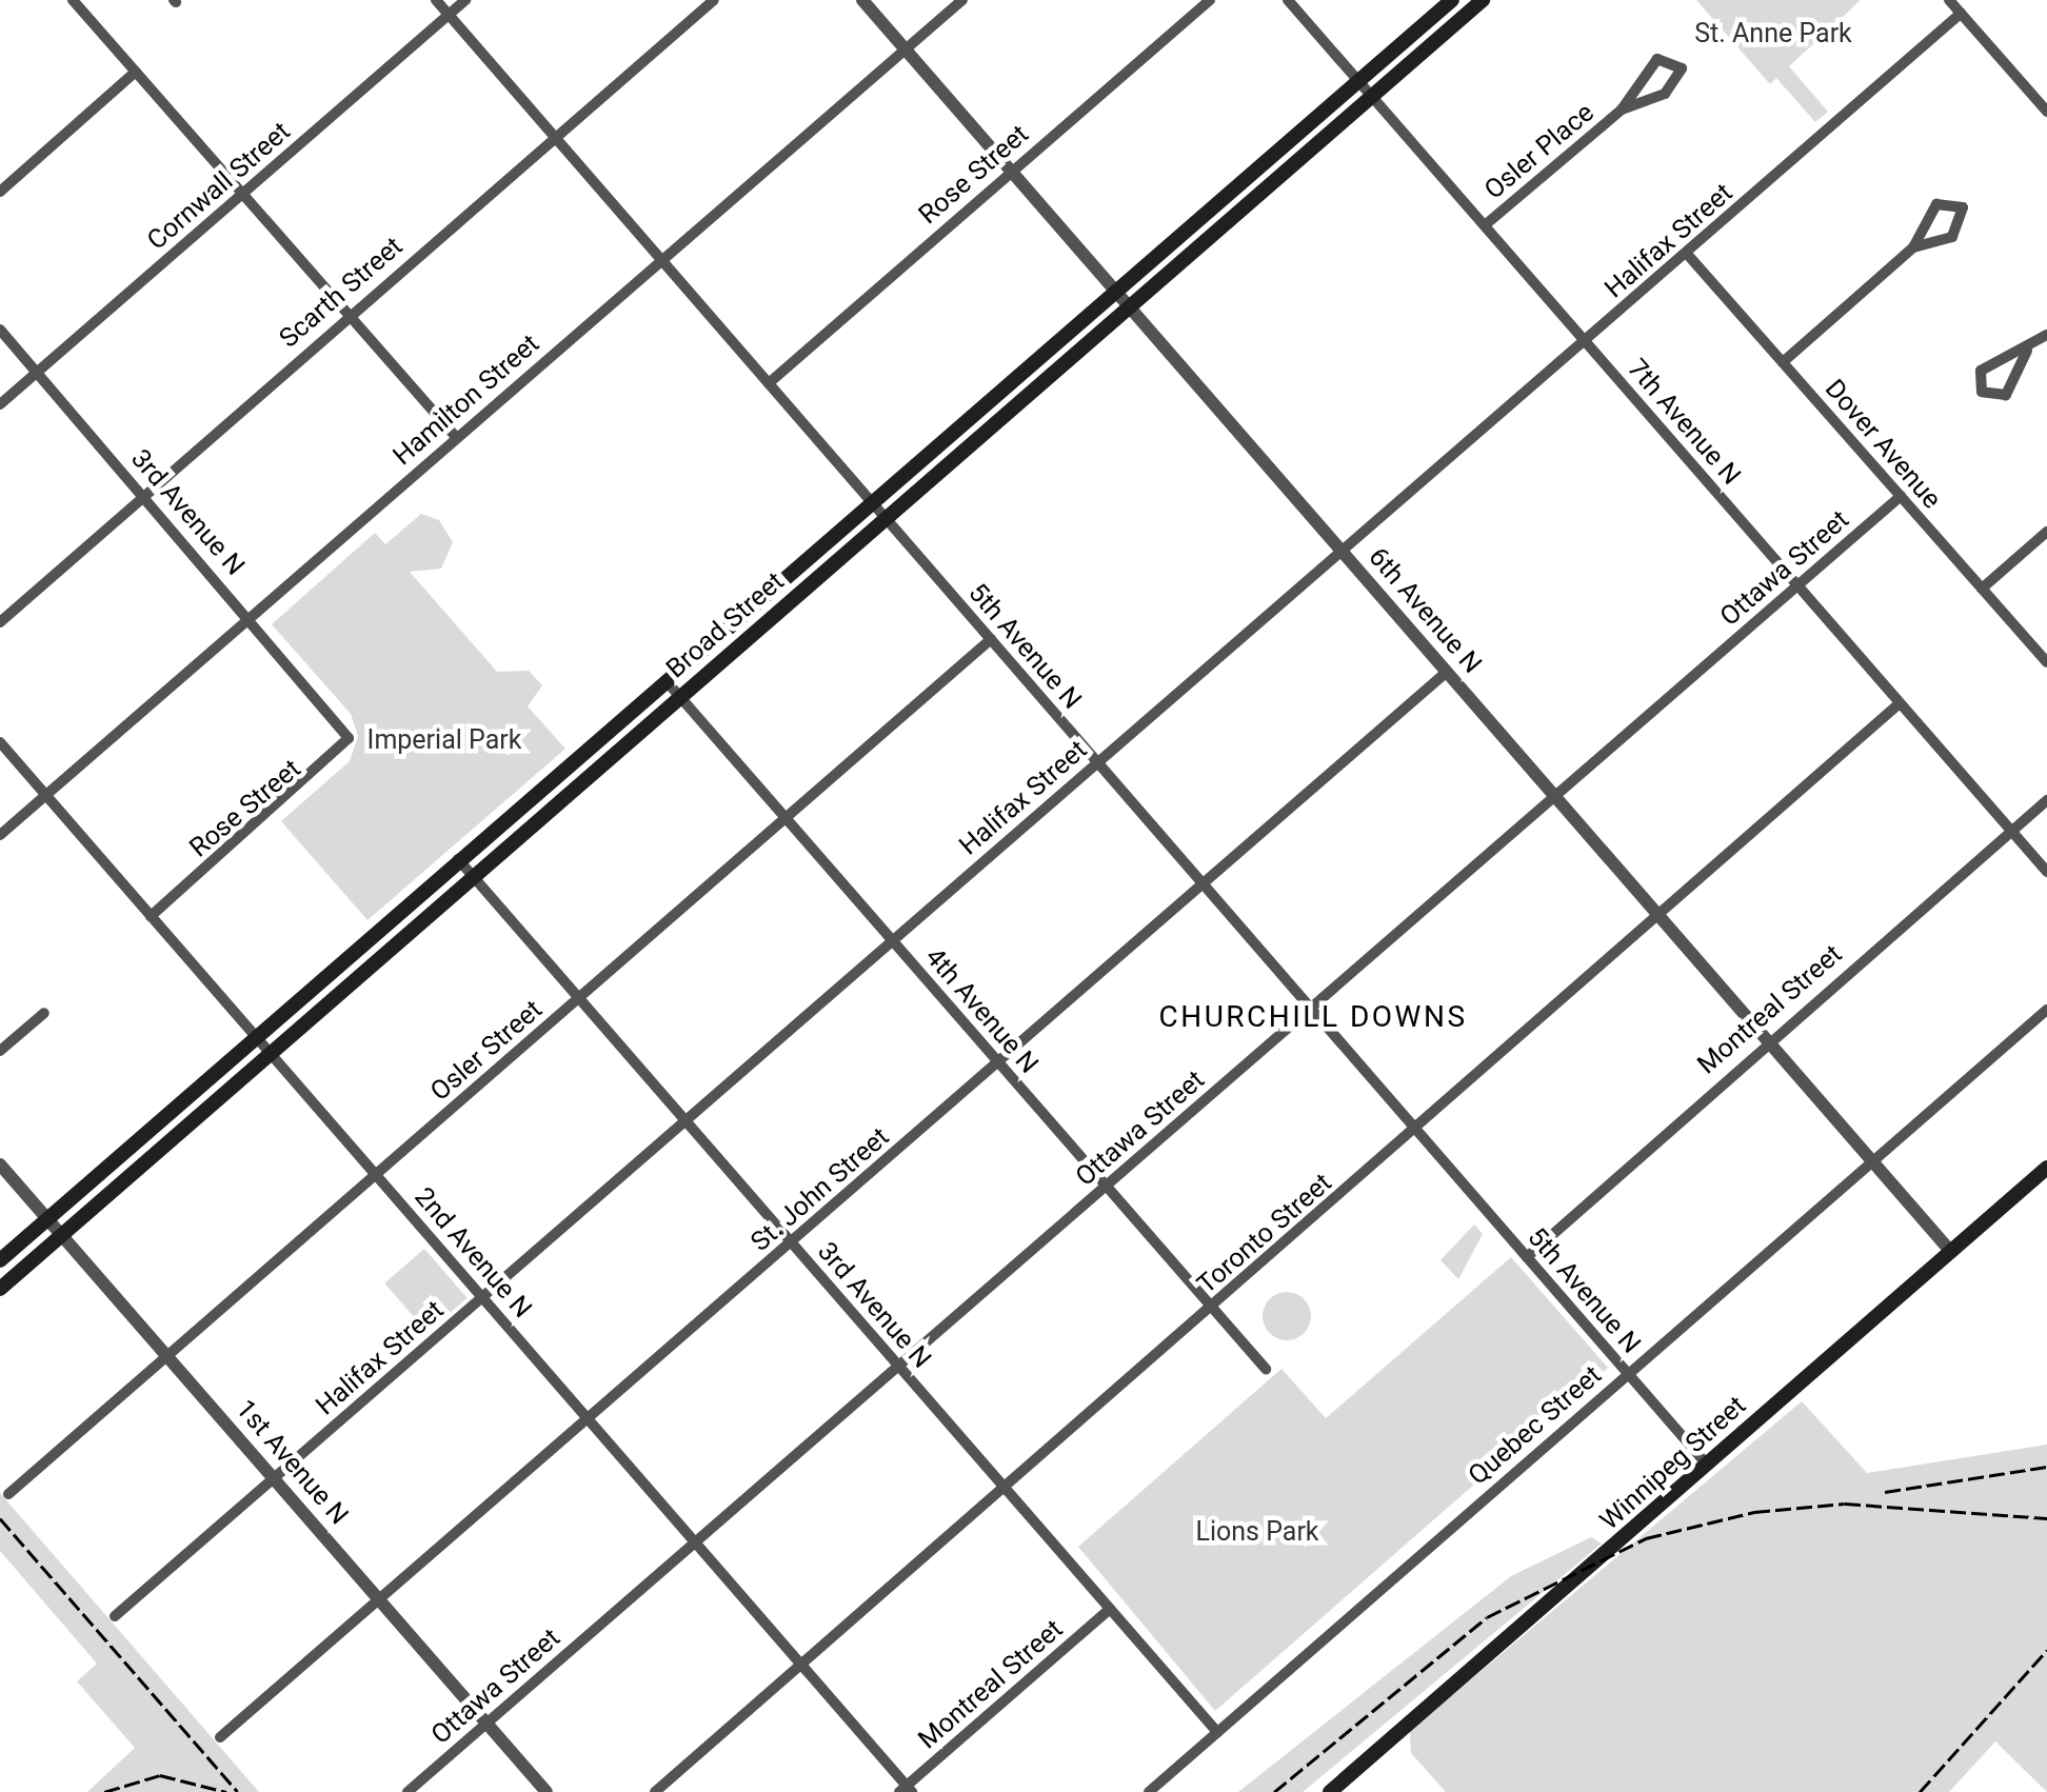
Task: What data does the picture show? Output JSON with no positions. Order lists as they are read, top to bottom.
{
  "streets": {
    "main road": ["Broad Street", "Winnipeg Street"],
    "street": [
      "Osler Place",
      "Rose Street",
      "Cornwall Street",
      "Halifax Street",
      "Scarth Street",
      "Hamilton Street",
      "7th Avenue N",
      "Dover Avenue",
      "3rd Avenue N",
      "Ottawa Street",
      "6th Avenue N",
      "5th Avenue N",
      "Montreal Street",
      "4th Avenue N",
      "Osler Street",
      "St. John Street",
      "Toronto Street",
      "2nd Avenue N",
      "Quebec Street",
      "1st Avenue N"
    ]
  },
  "crossings": [
    ["Osler Place", "7th Avenue N"],
    ["Rose Street", "3rd Avenue N"],
    ["Rose Street", "6th Avenue N"],
    ["Rose Street", "5th Avenue N"],
    ["Rose Street", "2nd Avenue N"],
    ["Cornwall Street", "3rd Avenue N"],
    ["Cornwall Street", "5th Avenue N"],
    ["Halifax Street", "7th Avenue N"],
    ["Halifax Street", "Dover Avenue"],
    ["Halifax Street", "3rd Avenue N"],
    ["Halifax Street", "6th Avenue N"],
    ["Halifax Street", "5th Avenue N"],
    ["Halifax Street", "4th Avenue N"],
    ["Halifax Street", "2nd Avenue N"],
    ["Halifax Street", "1st Avenue N"],
    ["Scarth Street", "3rd Avenue N"],
    ["Scarth Street", "5th Avenue N"],
    ["Hamilton Street", "3rd Avenue N"],
    ["Hamilton Street", "6th Avenue N"],
    ["Hamilton Street", "5th Avenue N"],
    ["Hamilton Street", "2nd Avenue N"],
    ["7th Avenue N", "Ottawa Street"],
    ["7th Avenue N", "Broad Street"],
    ["7th Avenue N", "Montreal Street"],
    ["7th Avenue N", "Toronto Street"],
    ["Dover Avenue", "Ottawa Street"],
    ["3rd Avenue N", "Ottawa Street"],
    ["3rd Avenue N", "Broad Street"],
    ["3rd Avenue N", "Montreal Street"],
    ["3rd Avenue N", "Osler Street"],
    ["3rd Avenue N", "St. John Street"],
    ["3rd Avenue N", "Toronto Street"],
    ["3rd Avenue N", "Quebec Street"],
    ["Ottawa Street", "6th Avenue N"],
    ["Ottawa Street", "5th Avenue N"],
    ["Ottawa Street", "4th Avenue N"],
    ["Ottawa Street", "2nd Avenue N"],
    ["Ottawa Street", "1st Avenue N"],
    ["6th Avenue N", "Broad Street"],
    ["6th Avenue N", "Montreal Street"],
    ["6th Avenue N", "St. John Street"],
    ["6th Avenue N", "Toronto Street"],
    ["6th Avenue N", "Quebec Street"],
    ["6th Avenue N", "Winnipeg Street"],
    ["Broad Street", "5th Avenue N"],
    ["Broad Street", "4th Avenue N"],
    ["Broad Street", "2nd Avenue N"],
    ["Broad Street", "1st Avenue N"],
    ["5th Avenue N", "Montreal Street"],
    ["5th Avenue N", "Osler Street"],
    ["5th Avenue N", "St. John Street"],
    ["5th Avenue N", "Toronto Street"],
    ["5th Avenue N", "Quebec Street"],
    ["5th Avenue N", "Winnipeg Street"],
    ["Montreal Street", "2nd Avenue N"],
    ["4th Avenue N", "Osler Street"],
    ["4th Avenue N", "St. John Street"],
    ["4th Avenue N", "Toronto Street"],
    ["Osler Street", "2nd Avenue N"],
    ["Osler Street", "1st Avenue N"],
    ["St. John Street", "2nd Avenue N"],
    ["St. John Street", "1st Avenue N"],
    ["Toronto Street", "2nd Avenue N"]
  ],
  "districts": ["CHURCHILL DOWNS"],
  "parks": ["St. Anne Park", "Imperial Park", "Lions Park"]
}
